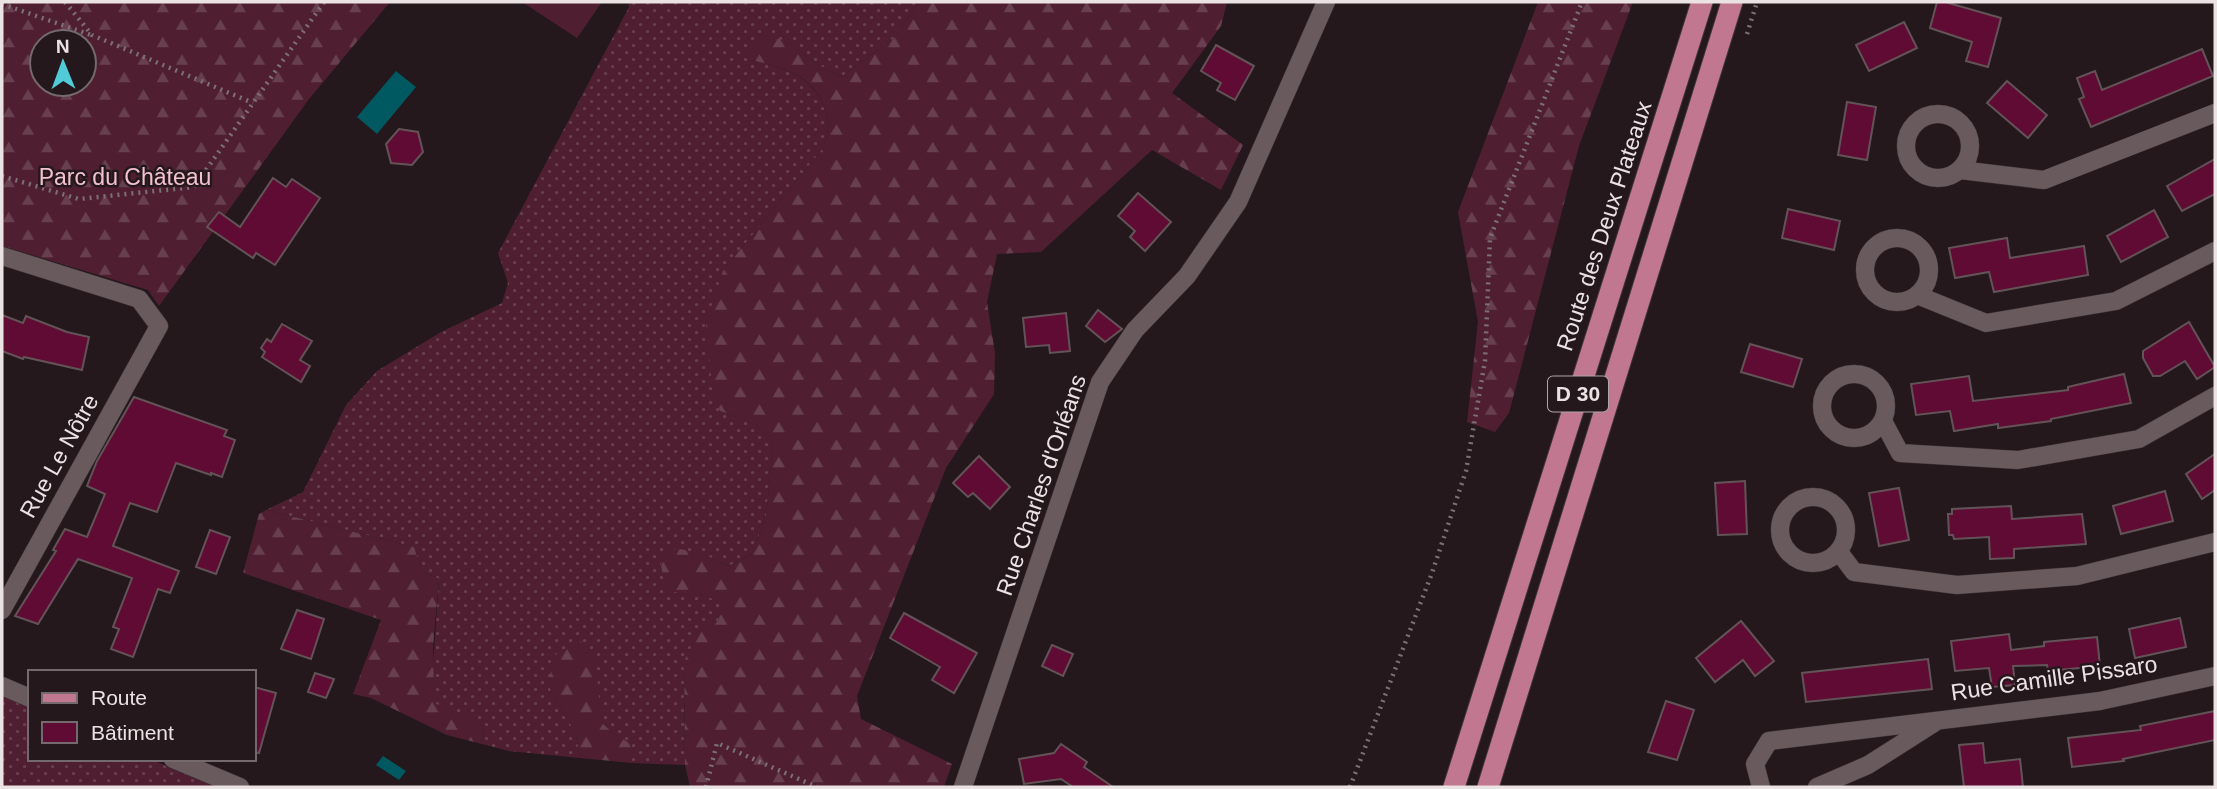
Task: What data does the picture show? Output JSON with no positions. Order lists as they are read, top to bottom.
{
  "streets": {
    "main road": ["Route des Deux Plateaux", "D 30"],
    "street": ["Rue Le Nôtre", "Rue Charles d'Orléans", "Rue Camille Pissaro"]
  },
  "parks": ["Parc du Château"],
  "legend": ["Route", "Bâtiment"],
  "north": "top"
}
